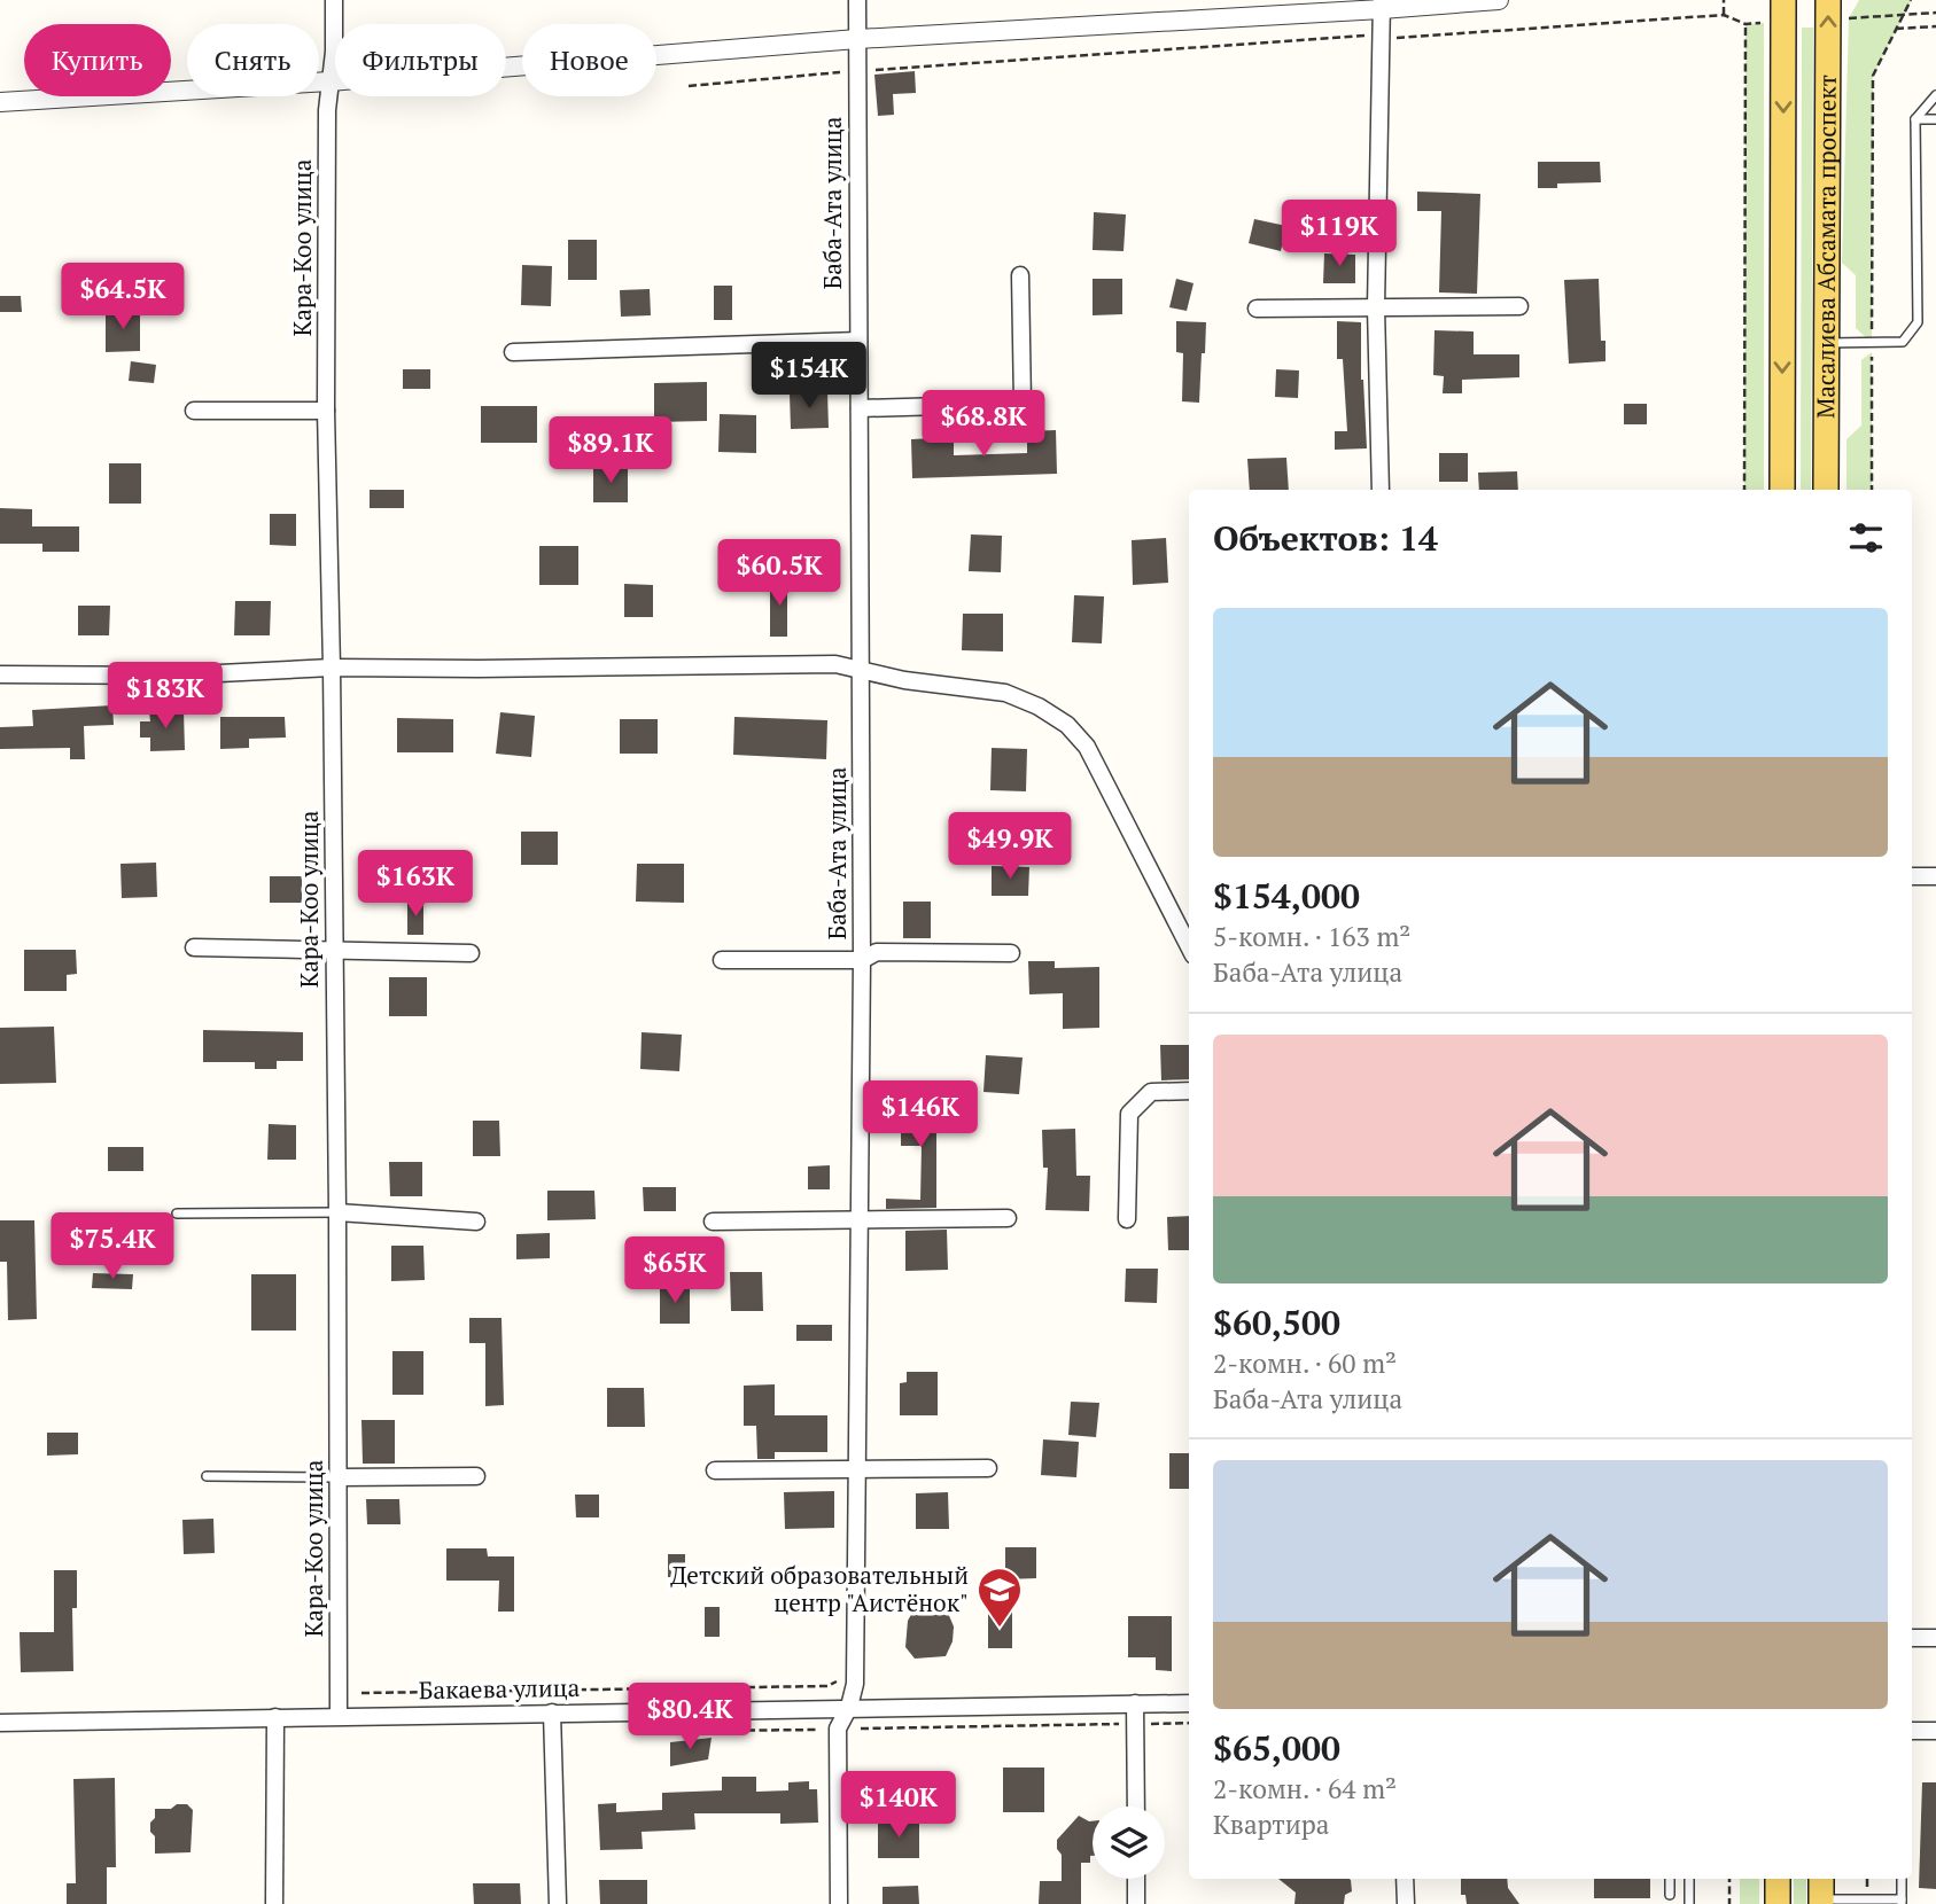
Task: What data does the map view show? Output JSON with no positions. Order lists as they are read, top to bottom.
{
  "streets": {
    "main road": ["Масалиева Абсамата проспект"],
    "street": ["Баба-Ата улица", "Кара-Коо улица", "Бакаева улица"]
  },
  "crossings": [
    ["Баба-Ата улица", "Бакаева улица"],
    ["Кара-Коо улица", "Бакаева улица"]
  ],
  "places": {
    "school or university": ["Детский образовательный центр \"Аистёнок\""]
  },
  "page": {
    "chip": [
      "Купить",
      "Снять",
      "Фильтры",
      "Новое"
    ],
    "price": [
      "$119K",
      "$64.5K",
      "$154K",
      "$68.8K",
      "$89.1K",
      "$60.5K",
      "$183K",
      "$49.9K",
      "$163K",
      "$146K",
      "$75.4K",
      "$65K",
      "$80.4K",
      "$140K"
    ],
    "heading": "Объектов: 14",
    "list": [
      {
        "name": "$154,000",
        "note": "5-комн. · 163 m² · Баба-Ата улица"
      },
      {
        "name": "$60,500",
        "note": "2-комн. · 60 m² · Баба-Ата улица"
      },
      {
        "name": "$65,000",
        "note": "2-комн. · 64 m² · Квартира"
      }
    ]
  }
}
